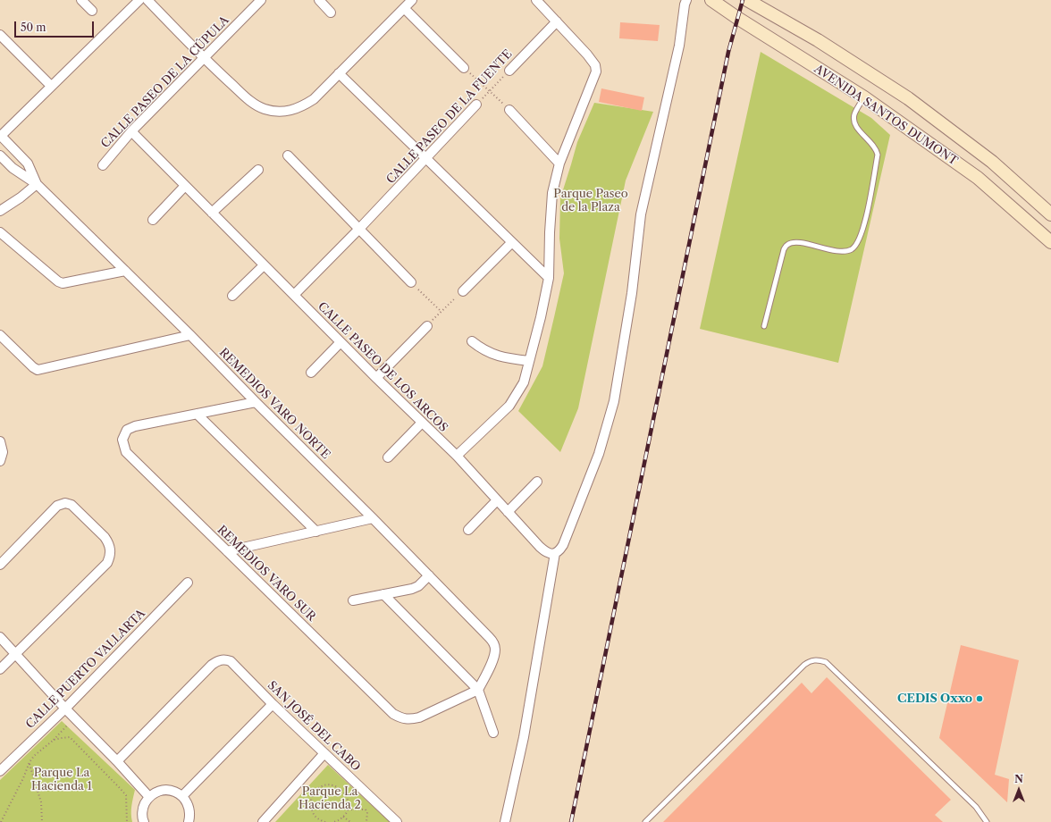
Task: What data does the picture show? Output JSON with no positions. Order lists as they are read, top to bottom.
{
  "streets": {
    "main road": ["AVENIDA SANTOS DUMONT"],
    "street": [
      "CALLE PASEO DE LA CÚPULA",
      "CALLE PASEO DE LA FUENTE",
      "CALLE PASEO DE LOS ARCOS",
      "REMEDIOS VARO NORTE",
      "REMEDIOS VARO SUR",
      "CALLE PUERTO VALLARTA",
      "SAN JOSÉ DEL CABO"
    ]
  },
  "crossings": [
    ["CALLE PASEO DE LA CÚPULA", "CALLE PASEO DE LOS ARCOS"],
    ["CALLE PASEO DE LA FUENTE", "CALLE PASEO DE LOS ARCOS"],
    ["REMEDIOS VARO NORTE", "REMEDIOS VARO SUR"]
  ],
  "parks": ["Parque Paseo de la Plaza", "Parque La Hacienda 1", "Parque La Hacienda 2"],
  "places": ["CEDIS Oxxo"],
  "scale_bar": "50 m",
  "north": "top"
}
